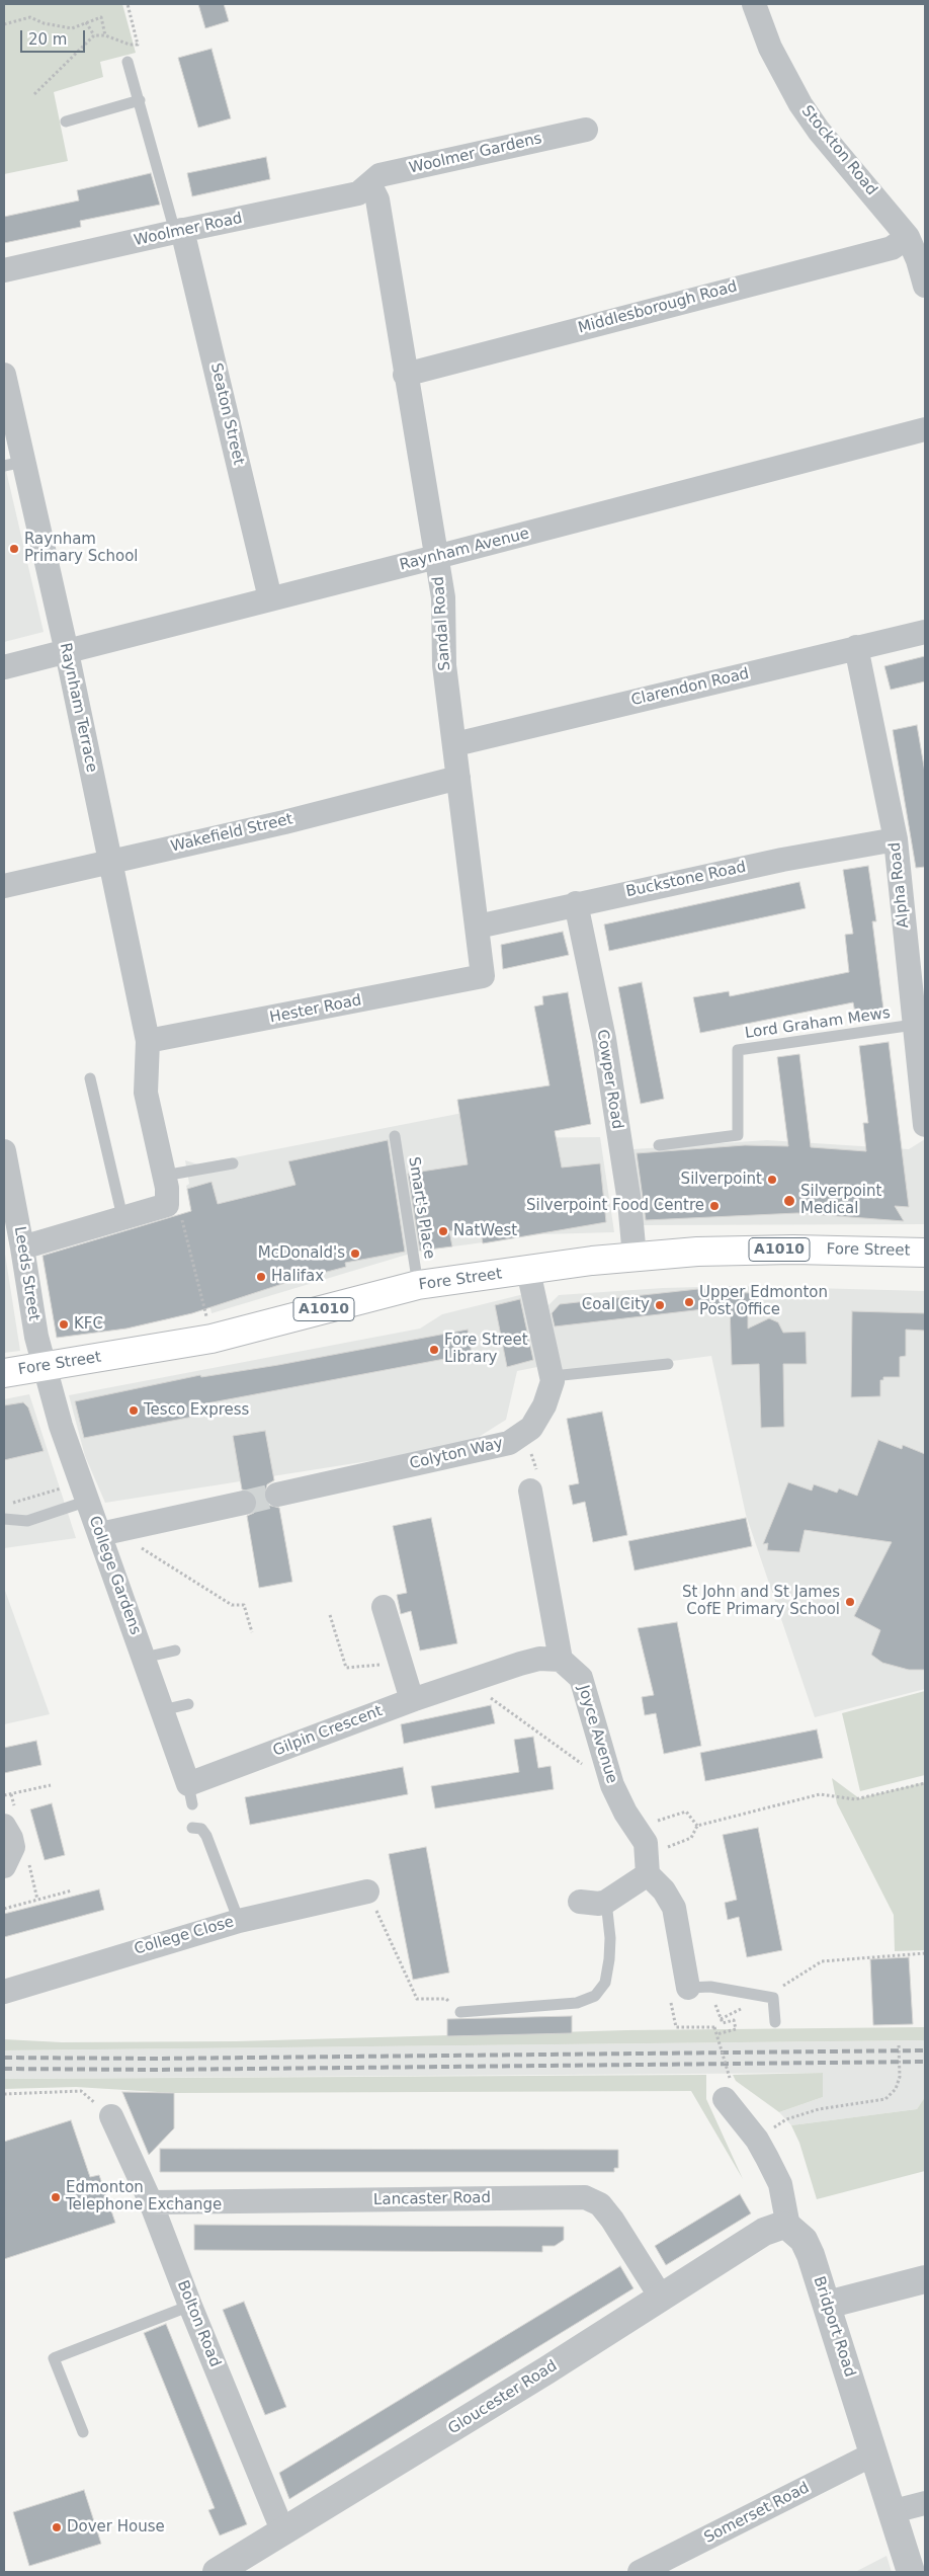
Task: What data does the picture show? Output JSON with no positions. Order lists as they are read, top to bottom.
{
  "streets": {
    "main road": ["A1010", "Fore Street"],
    "street": [
      "Stockton Road",
      "Woolmer Gardens",
      "Woolmer Road",
      "Middlesborough Road",
      "Seaton Street",
      "Raynham Avenue",
      "Sandal Road",
      "Clarendon Road",
      "Raynham Terrace",
      "Wakefield Street",
      "Buckstone Road",
      "Alpha Road",
      "Hester Road",
      "Cowper Road",
      "Leeds Street",
      "Colyton Way",
      "College Gardens",
      "Gilpin Crescent",
      "Joyce Avenue",
      "College Close",
      "Lancaster Road",
      "Bolton Road",
      "Bridport Road",
      "Gloucester Road",
      "Somerset Road"
    ],
    "lane": ["Lord Graham Mews", "Smart's Place"]
  },
  "crossings": [
    ["Stockton Road", "Middlesborough Road"],
    ["Woolmer Gardens", "Woolmer Road"],
    ["Woolmer Gardens", "Sandal Road"],
    ["Woolmer Road", "Seaton Street"],
    ["Woolmer Road", "Sandal Road"],
    ["Middlesborough Road", "Sandal Road"],
    ["Seaton Street", "Raynham Avenue"],
    ["Raynham Avenue", "Sandal Road"],
    ["Raynham Avenue", "Raynham Terrace"],
    ["Sandal Road", "Clarendon Road"],
    ["Sandal Road", "Wakefield Street"],
    ["Sandal Road", "Buckstone Road"],
    ["Sandal Road", "Hester Road"],
    ["Clarendon Road", "Alpha Road"],
    ["Raynham Terrace", "Wakefield Street"],
    ["Raynham Terrace", "Hester Road"],
    ["Buckstone Road", "Alpha Road"],
    ["Buckstone Road", "Cowper Road"],
    ["Alpha Road", "Lord Graham Mews"],
    ["Cowper Road", "Fore Street"],
    ["Smart's Place", "Fore Street"],
    ["Fore Street", "Leeds Street"],
    ["Fore Street", "College Gardens"],
    ["Leeds Street", "College Gardens"],
    ["College Gardens", "Gilpin Crescent"],
    ["Lancaster Road", "Bolton Road"],
    ["Lancaster Road", "Gloucester Road"],
    ["Bolton Road", "Gloucester Road"],
    ["Bridport Road", "Gloucester Road"],
    ["Bridport Road", "Somerset Road"]
  ],
  "places": [
    "Raynham Primary School",
    "Silverpoint",
    "Silverpoint Medical",
    "Silverpoint Food Centre",
    "NatWest",
    "McDonald's",
    "Halifax",
    "Upper Edmonton Post Office",
    "Coal City",
    "KFC",
    "Fore Street Library",
    "Tesco Express",
    "St John and St James CofE Primary School",
    "Edmonton Telephone Exchange",
    "Dover House"
  ],
  "scale_bar": "20 m"
}
